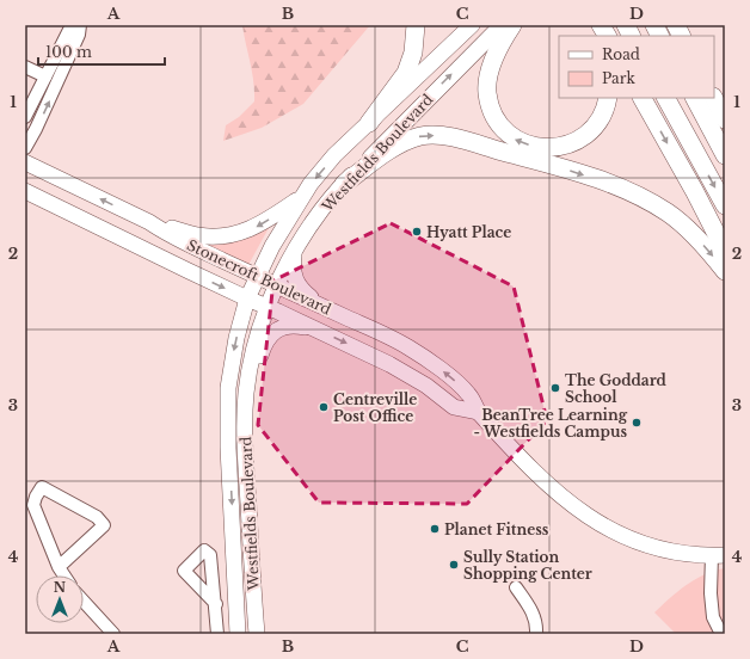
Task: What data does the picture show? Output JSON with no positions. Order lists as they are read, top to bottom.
{
  "streets": {
    "main road": ["Westfields Boulevard", "Stonecroft Boulevard"]
  },
  "crossings": [
    ["Westfields Boulevard", "Stonecroft Boulevard"]
  ],
  "places": [
    "Hyatt Place",
    "The Goddard School",
    "Centreville Post Office",
    "BeanTree Learning - Westfields Campus",
    "Planet Fitness",
    "Sully Station Shopping Center"
  ],
  "legend": ["Road", "Park"],
  "scale_bar": "100 m",
  "north": "top",
  "grid": {
    "columns": [
      "A",
      "B",
      "C",
      "D"
    ],
    "rows": [
      "1",
      "2",
      "3",
      "4"
    ]
  }
}
